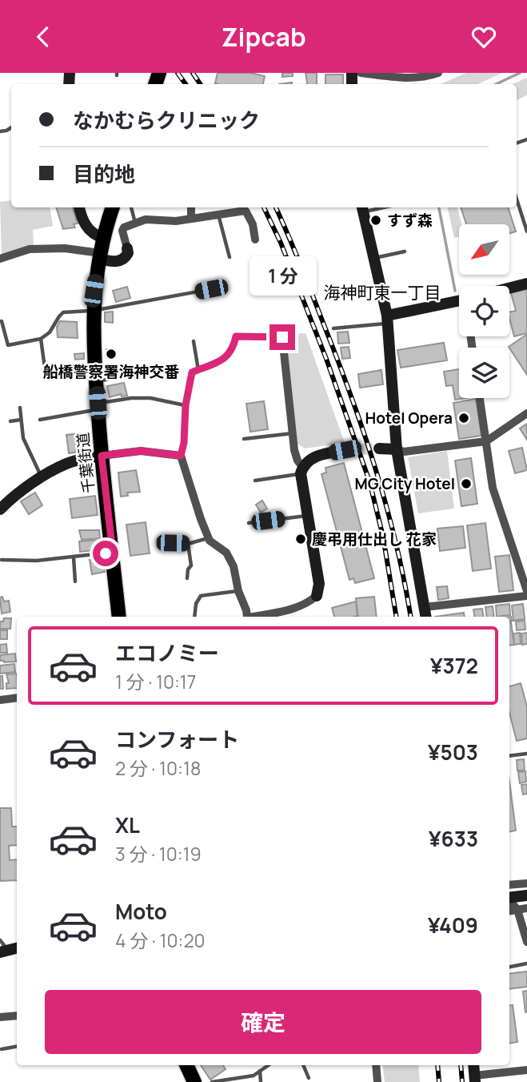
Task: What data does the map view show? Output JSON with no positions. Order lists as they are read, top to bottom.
{
  "streets": {
    "highway": ["千葉街道"]
  },
  "districts": ["海神町東一丁目"],
  "places": [
    "すず森",
    "船橋警察署海神交番",
    "Hotel Opera",
    "MG City Hotel",
    "慶弔用仕出し 花家"
  ],
  "north": "bottom left",
  "page": {
    "header": "Zipcab",
    "banner": ["なかむらクリニック", "目的地"],
    "bubble": "1 分",
    "list": [
      {
        "name": "エコノミー",
        "note": "1 分 · 10:17",
        "value": "¥372"
      },
      {
        "name": "コンフォート",
        "note": "2 分 · 10:18",
        "value": "¥503"
      },
      {
        "name": "XL",
        "note": "3 分 · 10:19",
        "value": "¥633"
      },
      {
        "name": "Moto",
        "note": "4 分 · 10:20",
        "value": "¥409"
      }
    ],
    "buttons": "確定"
  }
}
